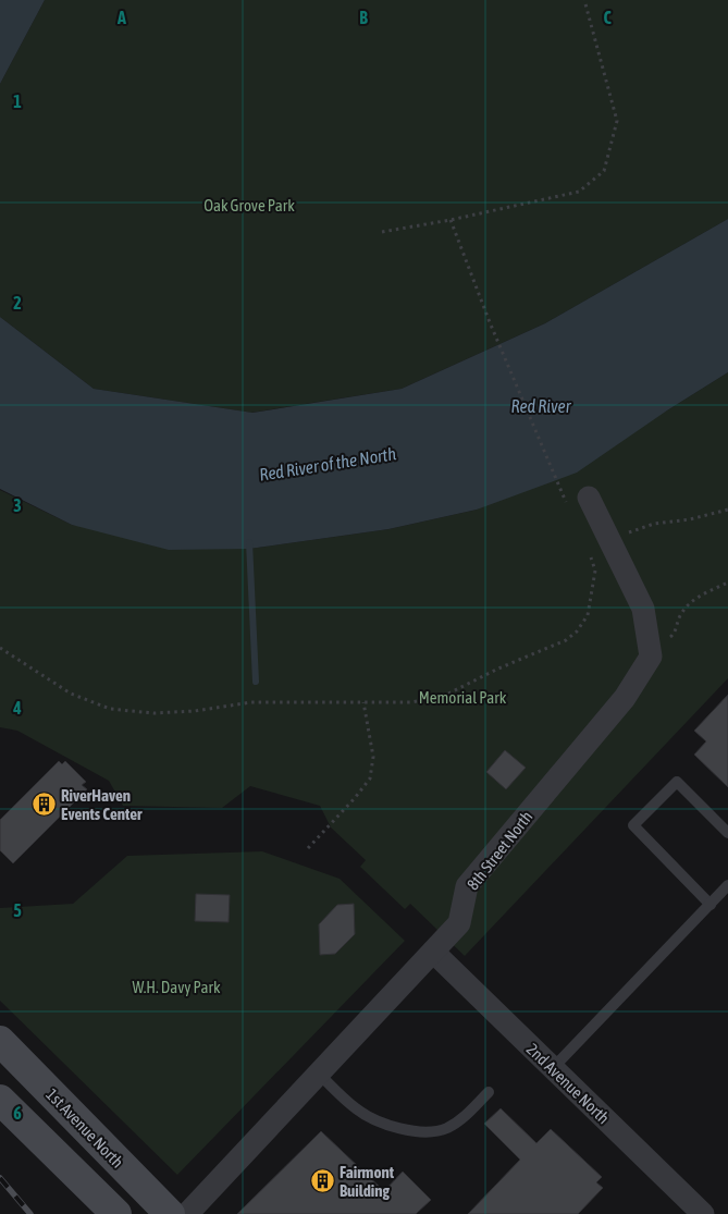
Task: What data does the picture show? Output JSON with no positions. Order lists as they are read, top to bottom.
{
  "streets": {
    "main road": ["1st Avenue North"],
    "street": ["8th Street North", "2nd Avenue North"]
  },
  "crossings": [
    ["8th Street North", "2nd Avenue North"]
  ],
  "water": ["Red River", "Red River of the North"],
  "parks": ["Oak Grove Park", "Memorial Park", "W.H. Davy Park"],
  "places": {
    "building": ["RiverHaven Events Center", "Fairmont Building"]
  },
  "grid": {
    "columns": ["A", "B", "C"],
    "rows": [
      "1",
      "2",
      "3",
      "4",
      "5",
      "6"
    ]
  }
}
